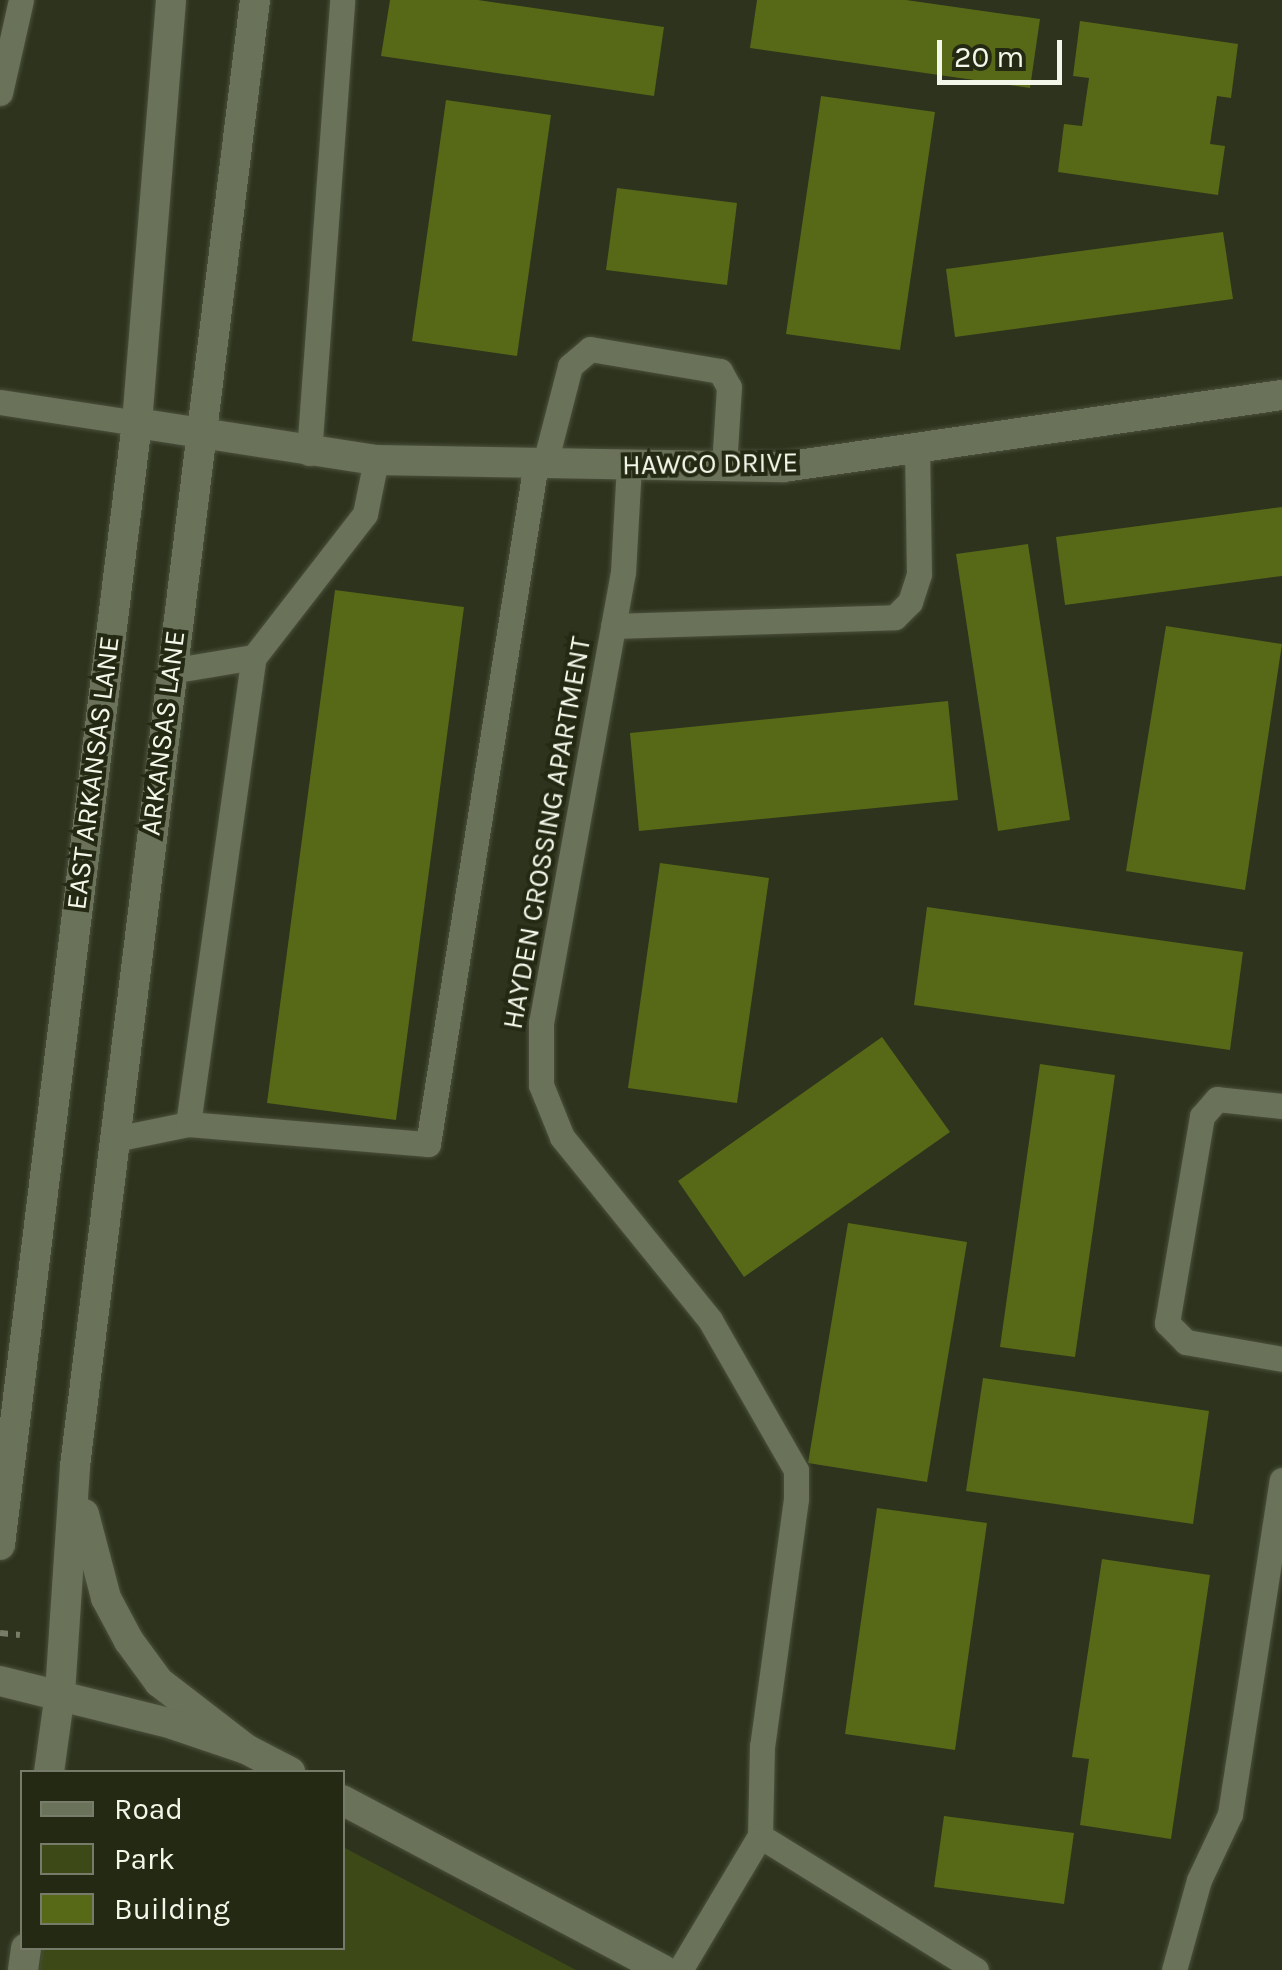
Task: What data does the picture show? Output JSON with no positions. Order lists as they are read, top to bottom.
{
  "streets": {
    "main road": ["HAWCO DRIVE", "ARKANSAS LANE", "EAST ARKANSAS LANE"],
    "lane": ["HAYDEN CROSSING APARTMENT"]
  },
  "crossings": [
    ["HAWCO DRIVE", "ARKANSAS LANE"],
    ["HAWCO DRIVE", "EAST ARKANSAS LANE"],
    ["HAWCO DRIVE", "HAYDEN CROSSING APARTMENT"]
  ],
  "legend": ["Road", "Park", "Building"],
  "scale_bar": "20 m"
}
